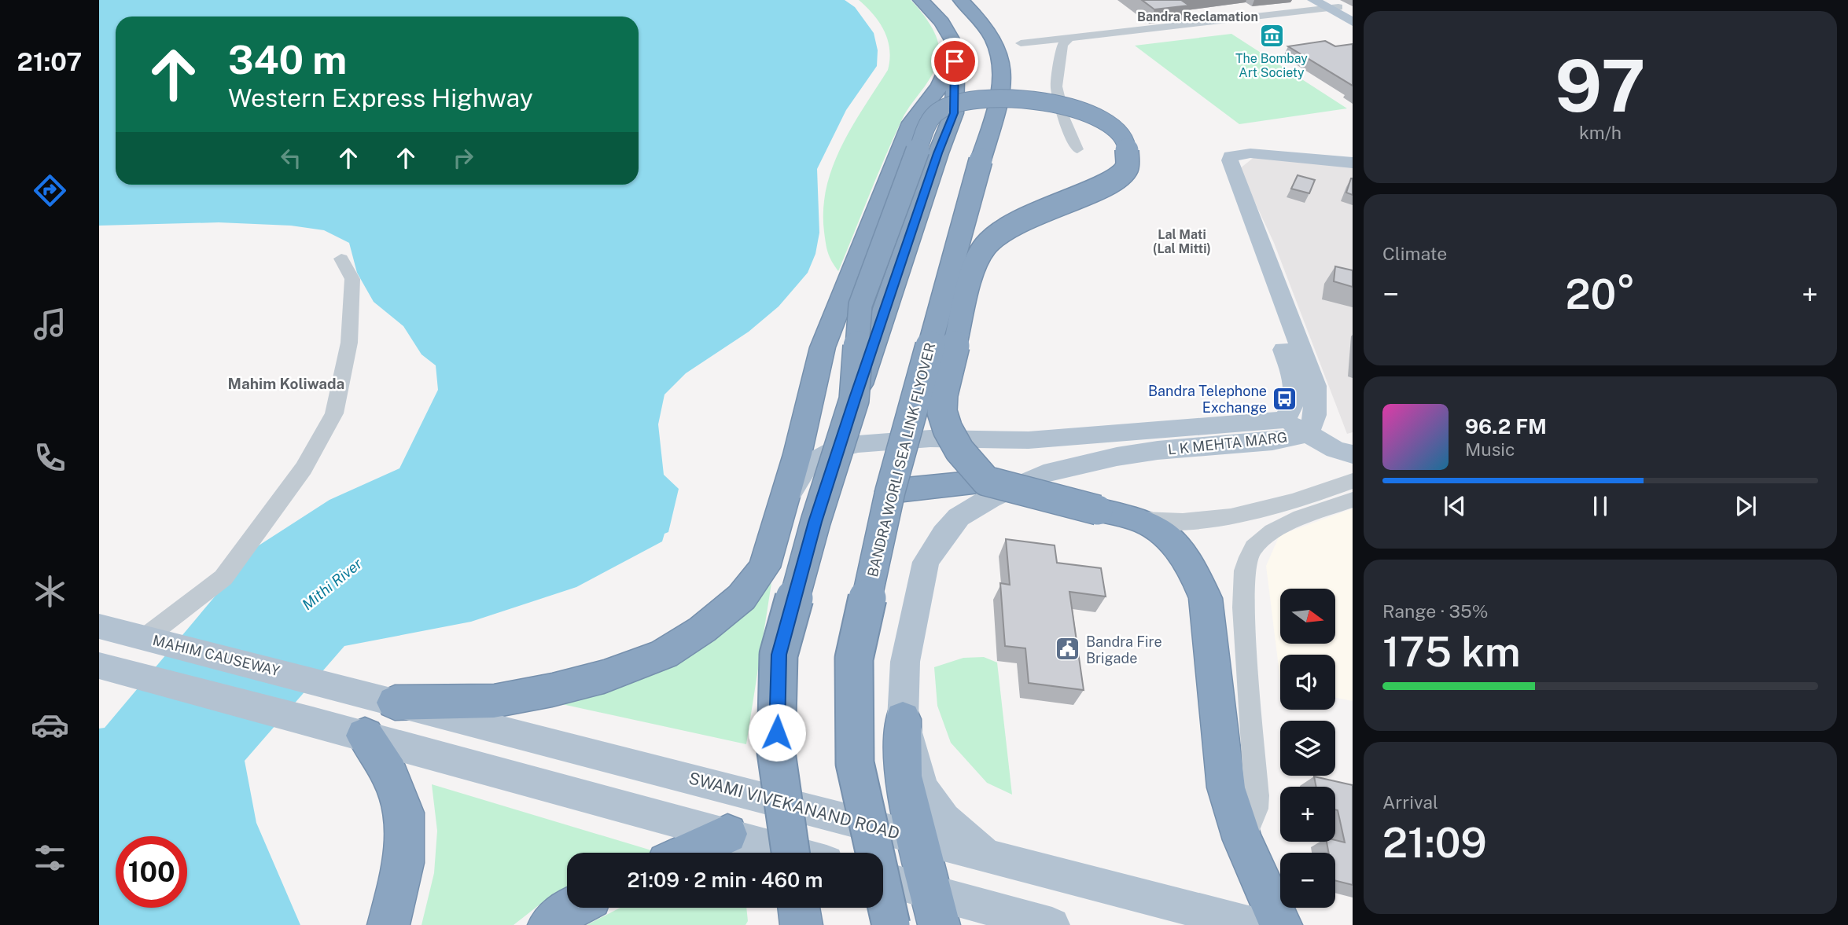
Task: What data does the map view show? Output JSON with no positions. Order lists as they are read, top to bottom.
{
  "streets": {
    "highway": ["BANDRA WORLI SEA LINK FLYOVER"],
    "main road": ["L K MEHTA MARG", "MAHIM CAUSEWAY", "SWAMI VIVEKANAND ROAD"]
  },
  "crossings": [
    ["L K MEHTA MARG", "SWAMI VIVEKANAND ROAD"],
    ["MAHIM CAUSEWAY", "SWAMI VIVEKANAND ROAD"]
  ],
  "districts": ["Bandra Reclamation", "Lal Mati (Lal Mitti)", "Mahim Koliwada"],
  "water": ["Mithi River"],
  "places": {
    "museum": ["The Bombay Art Society"],
    "bus stop": ["Bandra Telephone Exchange"],
    "public building": ["Bandra Fire Brigade"]
  },
  "north": "right",
  "page": {
    "tabs": "21:07",
    "tile": [
      ["97", "km/h"],
      "Climate",
      ["Range · 35%", "175 km"],
      ["Arrival", "21:09"]
    ],
    "turn": ["340 m", "Western Express Highway"],
    "heat": ["−", "20°", "+"],
    "song": ["96.2 FM", "Music"],
    "map_buttons": ["+", "−"],
    "limit": "100",
    "trip": "21:09 · 2 min · 460 m"
  }
}
